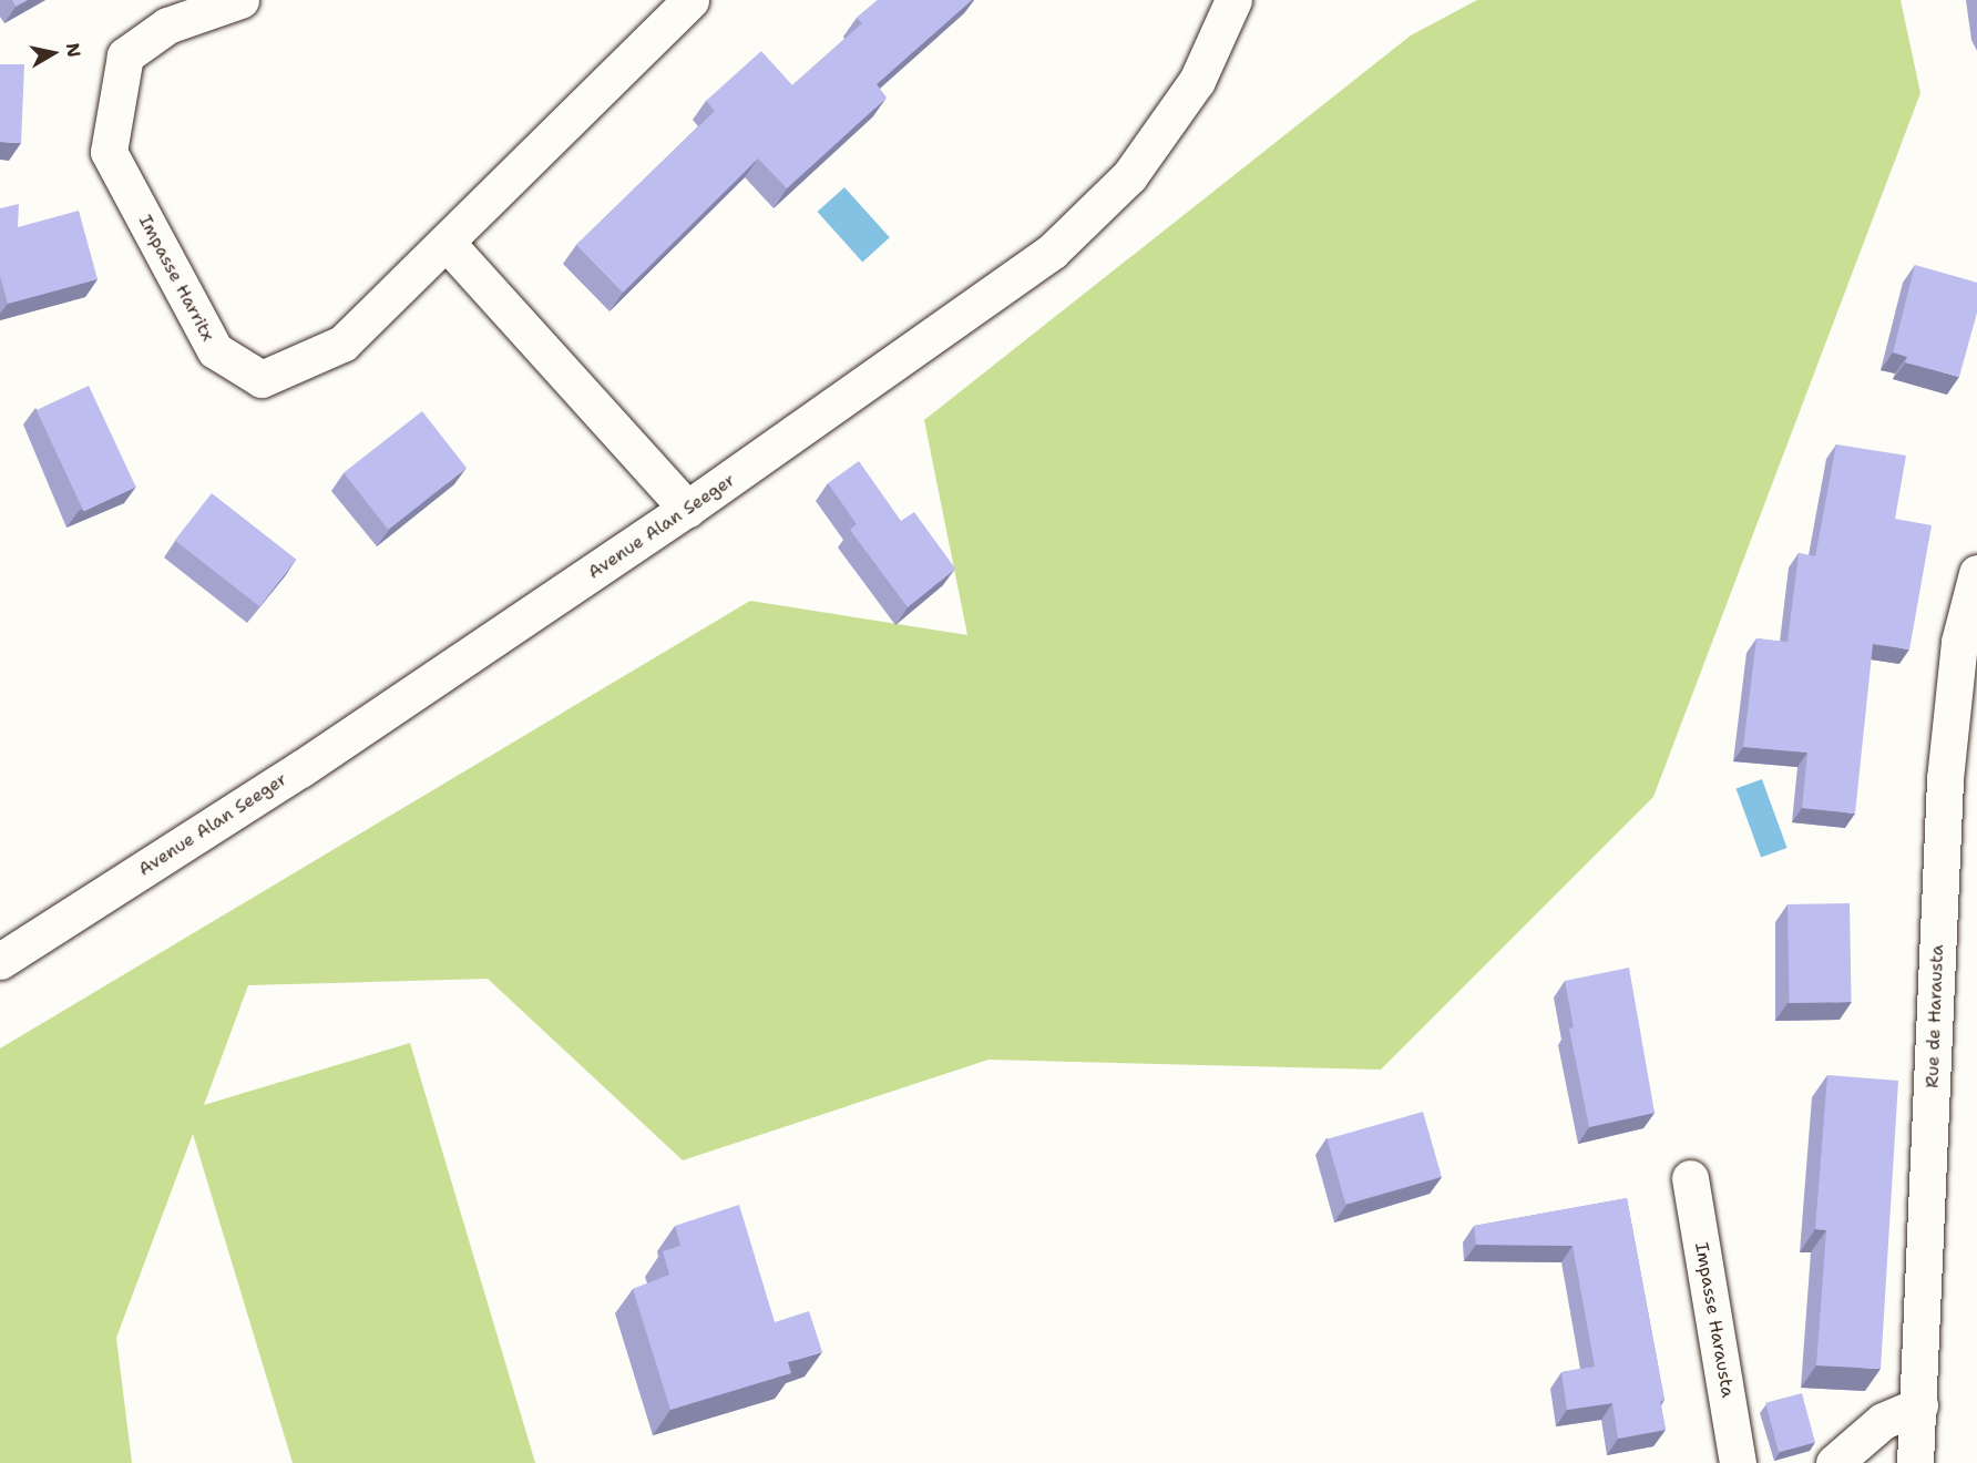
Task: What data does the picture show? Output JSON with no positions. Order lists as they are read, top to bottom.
{
  "streets": {
    "street": [
      "Impasse Harritx",
      "Avenue Alan Seeger",
      "Rue de Harausta",
      "Impasse Harausta"
    ]
  },
  "north": "right"
}
